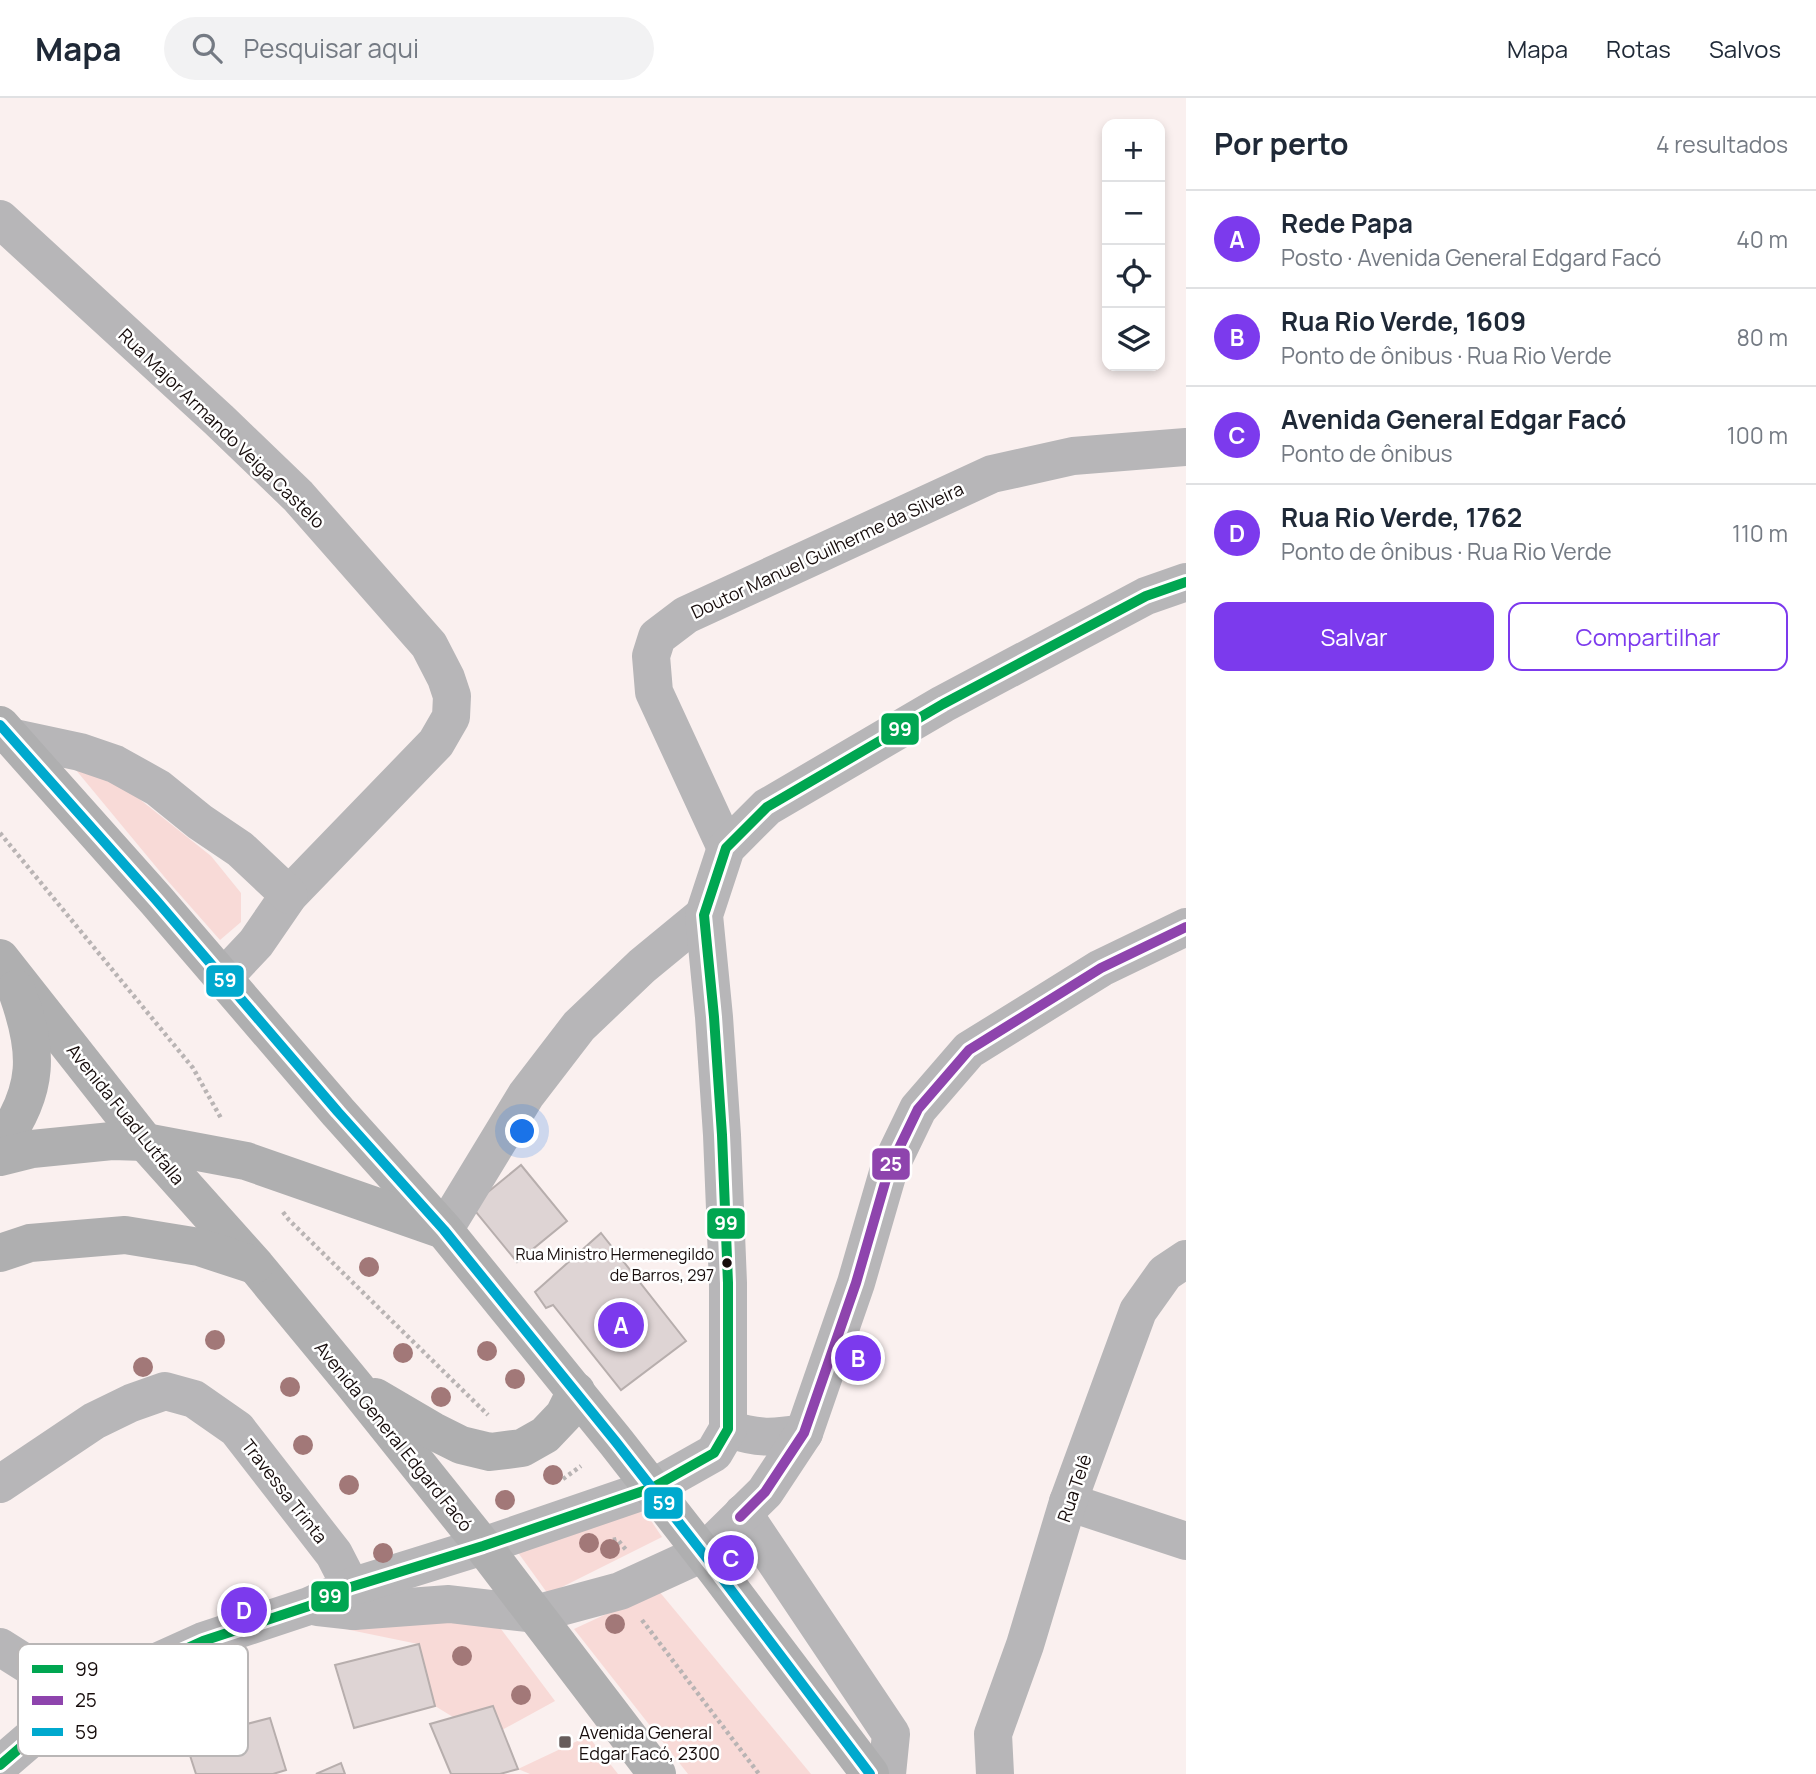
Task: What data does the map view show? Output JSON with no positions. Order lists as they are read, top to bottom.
{
  "streets": {
    "main road": ["Avenida Fuad Lutfalla", "Avenida General Edgard Facó"],
    "street": [
      "Rua Major Armando Veiga Castelo",
      "Doutor Manuel Guilherme da Silveira",
      "Rua Telê",
      "Travessa Trinta"
    ]
  },
  "crossings": [
    ["Avenida Fuad Lutfalla", "Avenida General Edgard Facó"]
  ],
  "places": {
    "other": ["Rua Ministro Hermenegildo de Barros, 297"],
    "transit": ["Avenida General Edgar Facó, 2300"]
  },
  "lines": ["transit line 99", "transit line 59", "transit line 25"],
  "legend": ["99", "25", "59"],
  "page": {
    "header": "Mapa",
    "search": "Pesquisar aqui",
    "nav": ["Mapa", "Rotas", "Salvos"],
    "heading": ["Por perto", "4 resultados"],
    "map_buttons": ["+", "−"],
    "list": [
      {
        "mark": "A",
        "name": "Rede Papa",
        "note": "Posto · Avenida General Edgard Facó",
        "value": "40 m"
      },
      {
        "mark": "B",
        "name": "Rua Rio Verde, 1609",
        "note": "Ponto de ônibus · Rua Rio Verde",
        "value": "80 m"
      },
      {
        "mark": "C",
        "name": "Avenida General Edgar Facó",
        "note": "Ponto de ônibus",
        "value": "100 m"
      },
      {
        "mark": "D",
        "name": "Rua Rio Verde, 1762",
        "note": "Ponto de ônibus · Rua Rio Verde",
        "value": "110 m"
      }
    ],
    "buttons": ["Salvar", "Compartilhar"],
    "pins": [
      "A",
      "B",
      "C",
      "D"
    ]
  }
}
